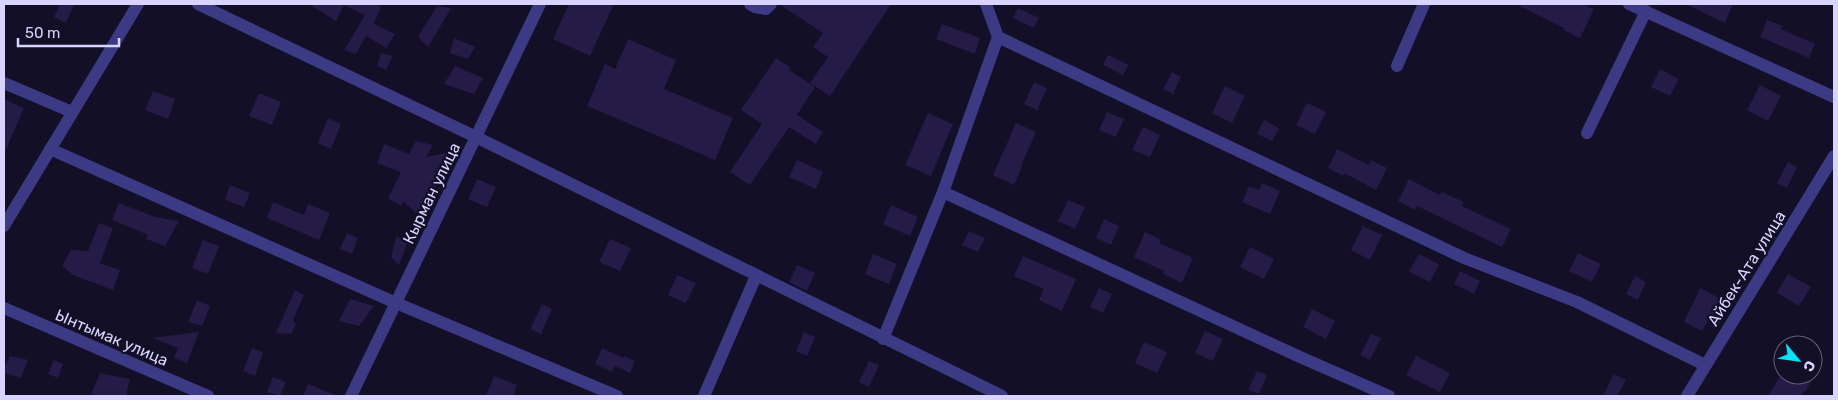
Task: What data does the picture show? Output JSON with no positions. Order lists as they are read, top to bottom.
{
  "streets": {
    "street": ["Кырман улица", "Айбек-Ата улица", "Ынтымак улица"]
  },
  "scale_bar": "50 m",
  "north": "bottom right"
}
